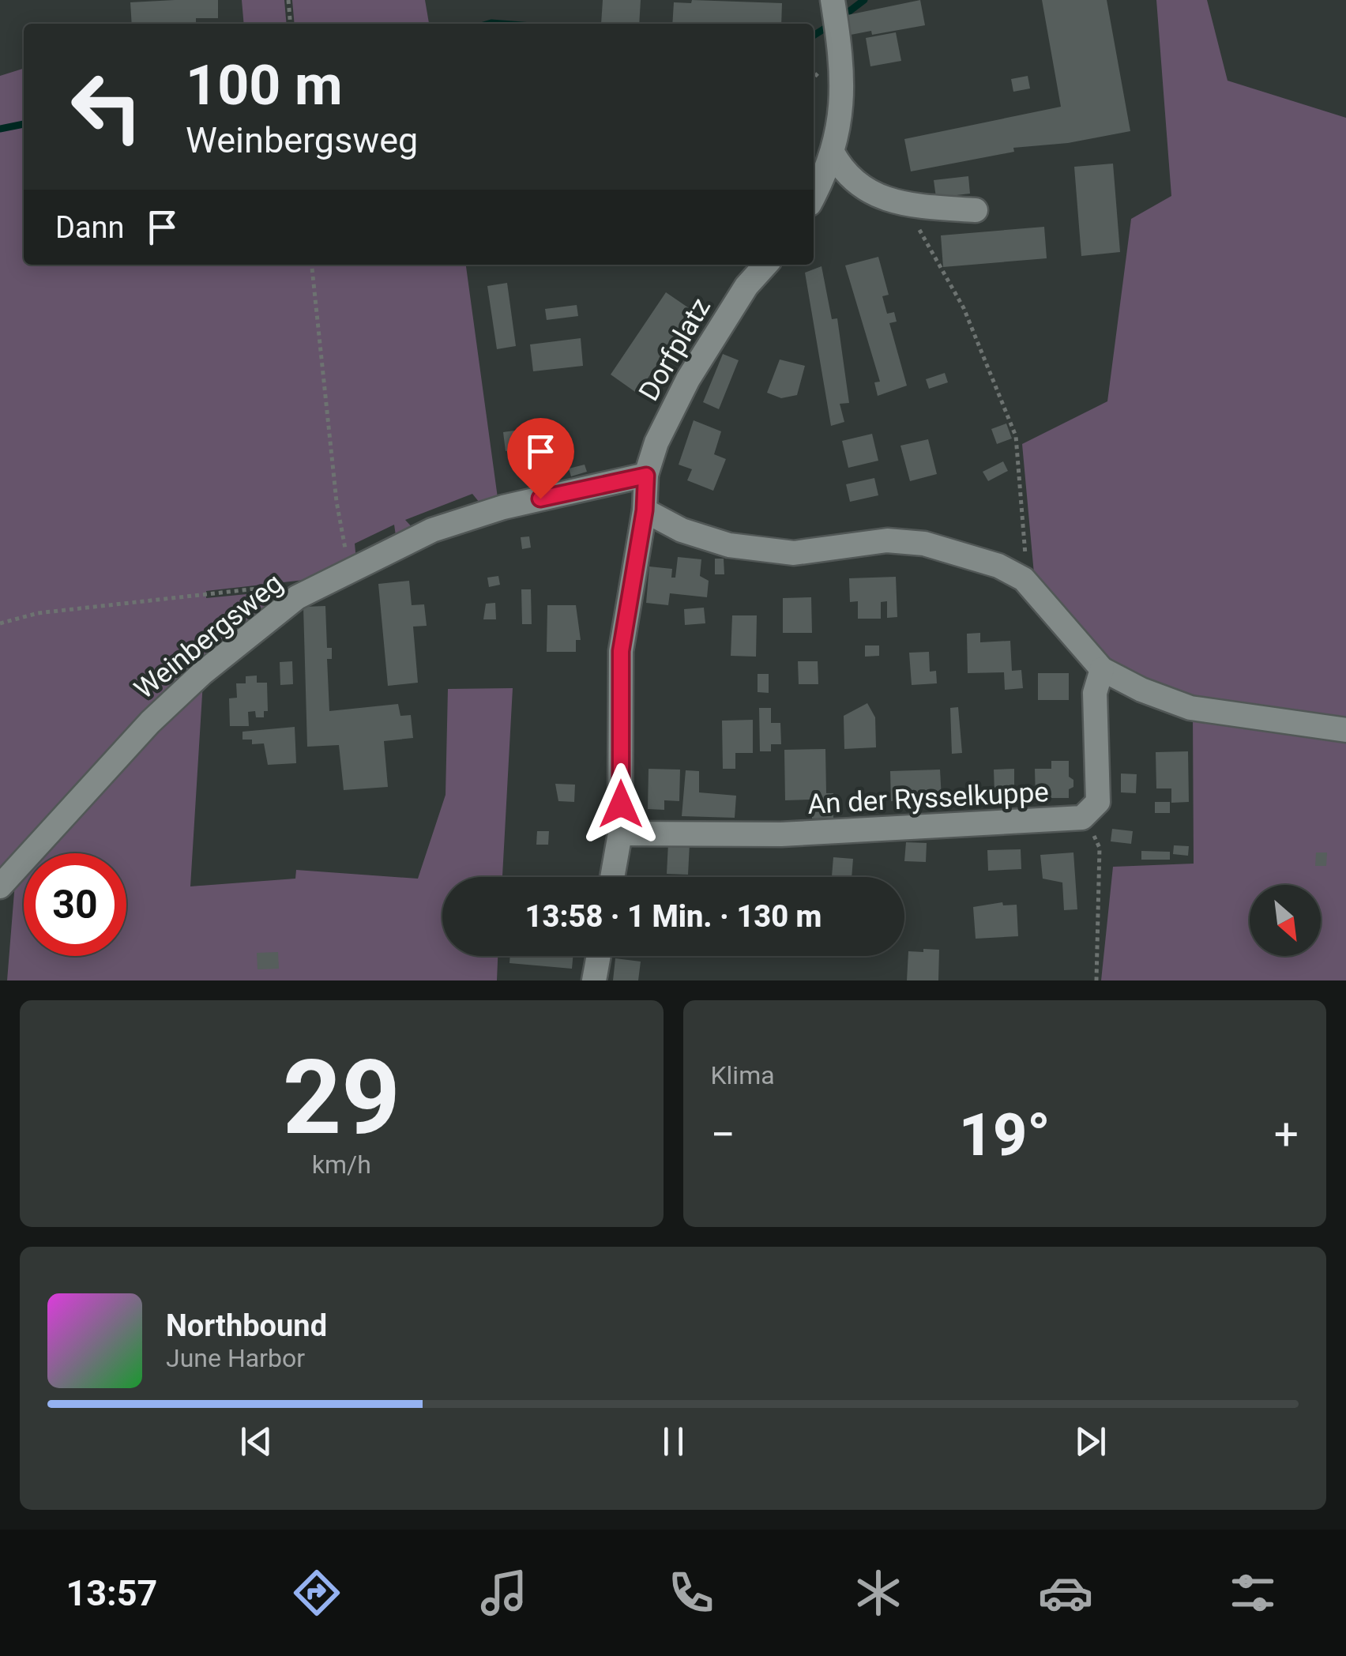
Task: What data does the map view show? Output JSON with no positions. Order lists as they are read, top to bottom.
{
  "streets": {
    "street": ["Dorfplatz", "Weinbergsweg", "An der Rysselkuppe"]
  },
  "crossings": [
    ["Dorfplatz", "Weinbergsweg"],
    ["Dorfplatz", "An der Rysselkuppe"]
  ],
  "north": "bottom right",
  "page": {
    "turn": ["100 m", "Weinbergsweg"],
    "then": "Dann",
    "limit": "30",
    "trip": "13:58 · 1 Min. · 130 m",
    "tile": [
      ["29", "km/h"],
      "Klima"
    ],
    "heat": ["−", "19°", "+"],
    "song": ["Northbound", "June Harbor"],
    "tabs": "13:57"
  }
}
